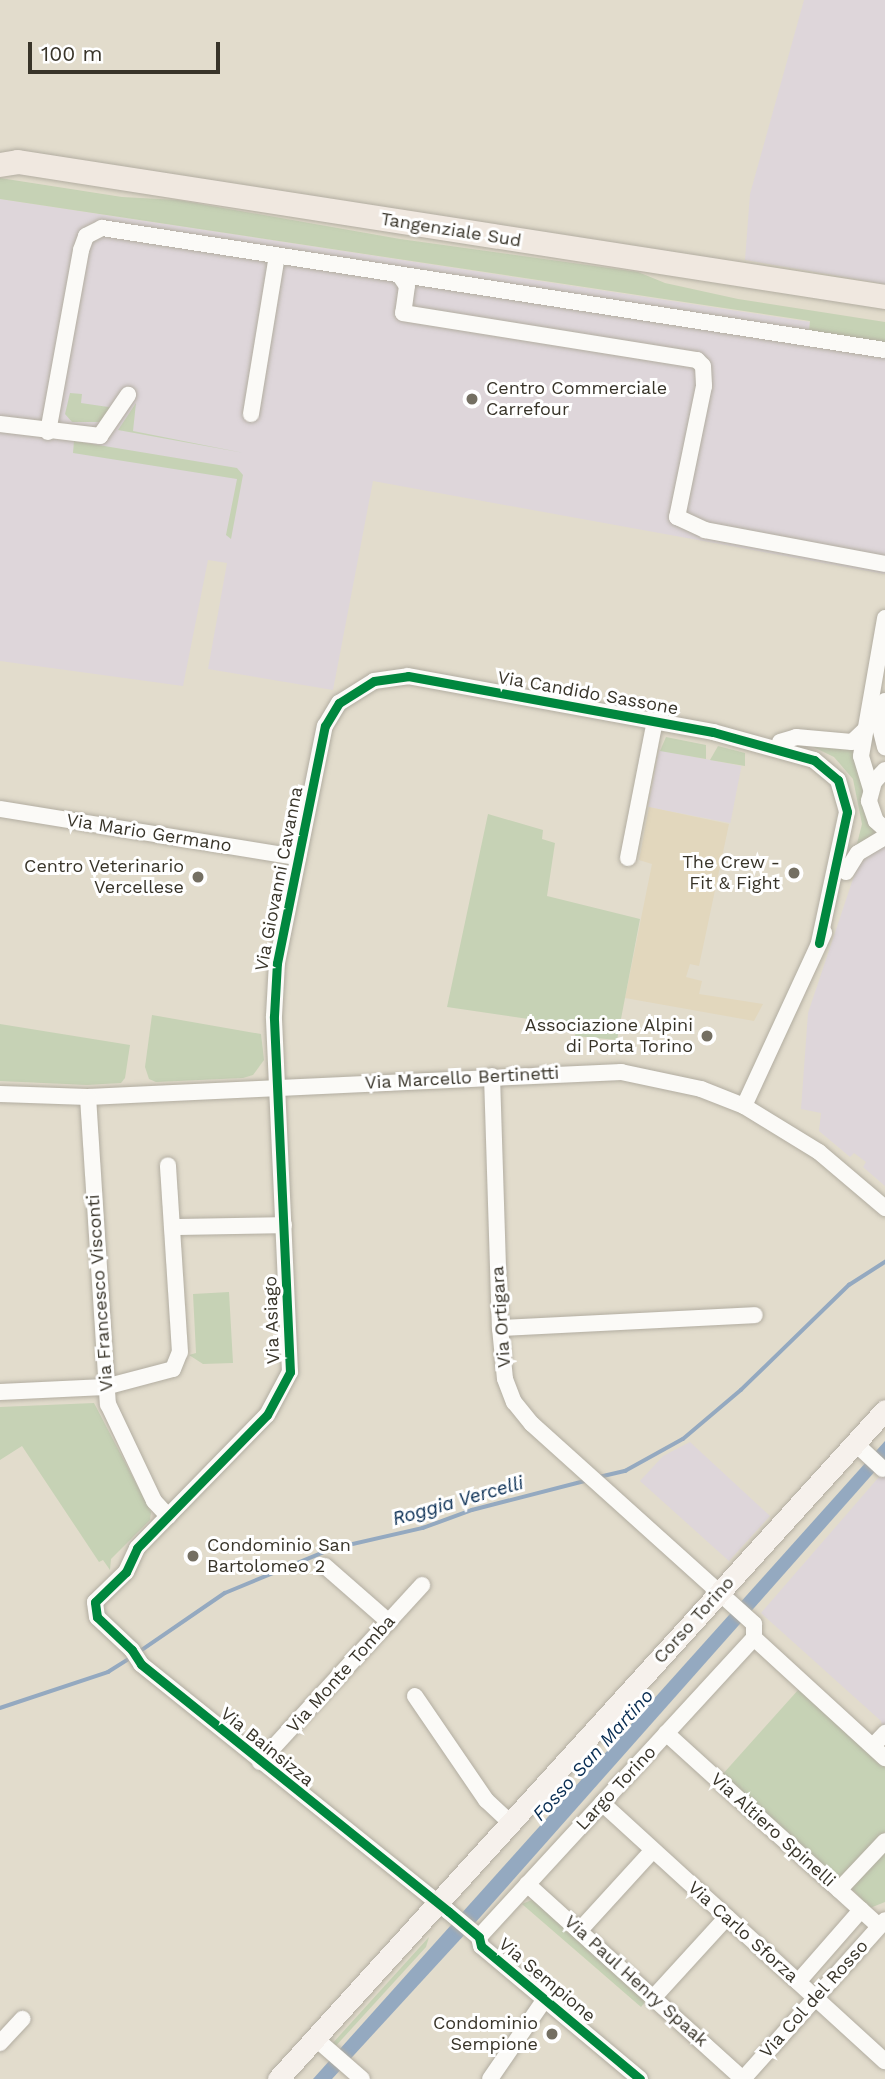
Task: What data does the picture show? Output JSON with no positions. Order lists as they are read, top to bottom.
{
  "streets": {
    "main road": ["Tangenziale Sud", "Corso Torino"],
    "street": [
      "Via Candido Sassone",
      "Via Mario Germano",
      "Via Giovanni Cavanna",
      "Via Marcello Bertinetti",
      "Via Francesco Visconti",
      "Via Ortigara",
      "Via Asiago",
      "Via Monte Tomba",
      "Via Bainsizza",
      "Largo Torino",
      "Via Altiero Spinelli",
      "Via Carlo Sforza",
      "Via Sempione",
      "Via Paul Henry Spaak",
      "Via Col del Rosso"
    ]
  },
  "crossings": [
    ["Via Candido Sassone", "Via Giovanni Cavanna"],
    ["Via Mario Germano", "Via Giovanni Cavanna"],
    ["Via Giovanni Cavanna", "Via Marcello Bertinetti"],
    ["Via Giovanni Cavanna", "Via Asiago"],
    ["Via Marcello Bertinetti", "Via Francesco Visconti"],
    ["Via Marcello Bertinetti", "Via Ortigara"],
    ["Via Marcello Bertinetti", "Via Asiago"],
    ["Via Francesco Visconti", "Via Asiago"],
    ["Via Ortigara", "Corso Torino"],
    ["Via Ortigara", "Largo Torino"],
    ["Via Asiago", "Via Bainsizza"],
    ["Corso Torino", "Via Bainsizza"],
    ["Corso Torino", "Via Sempione"],
    ["Via Monte Tomba", "Via Bainsizza"],
    ["Via Bainsizza", "Via Sempione"],
    ["Largo Torino", "Via Altiero Spinelli"],
    ["Largo Torino", "Via Carlo Sforza"],
    ["Largo Torino", "Via Sempione"],
    ["Largo Torino", "Via Paul Henry Spaak"],
    ["Via Altiero Spinelli", "Via Col del Rosso"],
    ["Via Carlo Sforza", "Via Col del Rosso"],
    ["Via Paul Henry Spaak", "Via Col del Rosso"]
  ],
  "water": ["Roggia Vercelli", "Fosso San Martino"],
  "places": [
    "Centro Commerciale Carrefour",
    "The Crew - Fit & Fight",
    "Centro Veterinario Vercellese",
    "Associazione Alpini di Porta Torino",
    "Condominio San Bartolomeo 2",
    "Condominio Sempione"
  ],
  "scale_bar": "100 m"
}
